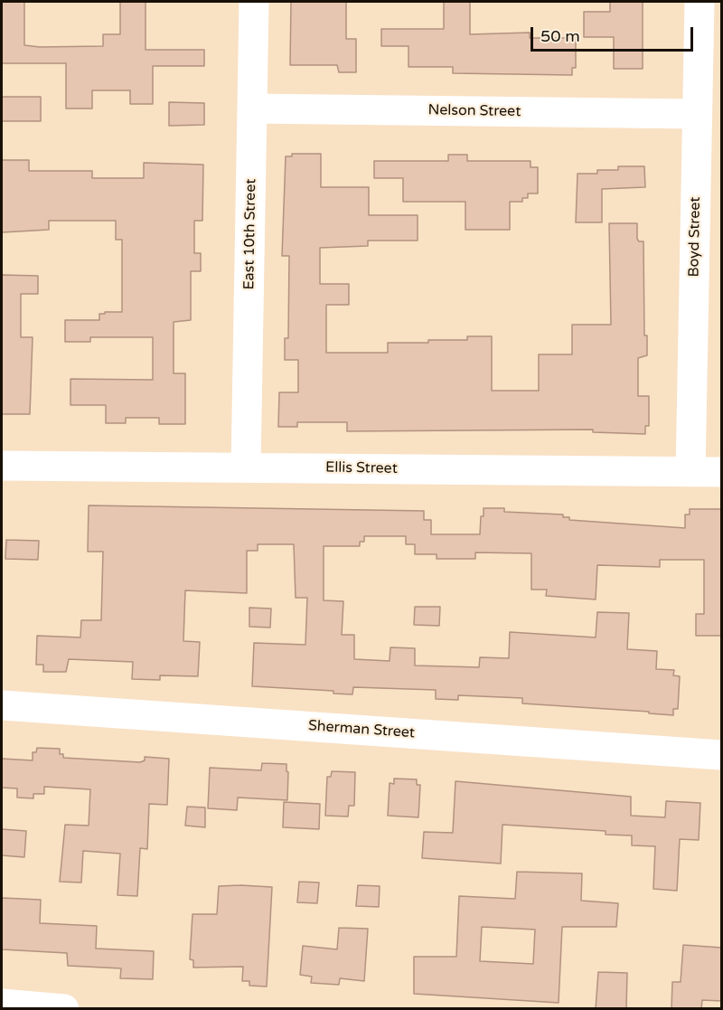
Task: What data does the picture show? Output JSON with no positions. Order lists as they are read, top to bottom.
{
  "streets": {
    "street": [
      "Nelson Street",
      "East 10th Street",
      "Boyd Street",
      "Ellis Street",
      "Sherman Street"
    ]
  },
  "crossings": [
    ["Nelson Street", "East 10th Street"],
    ["Nelson Street", "Boyd Street"],
    ["East 10th Street", "Ellis Street"],
    ["Boyd Street", "Ellis Street"]
  ],
  "scale_bar": "50 m"
}
